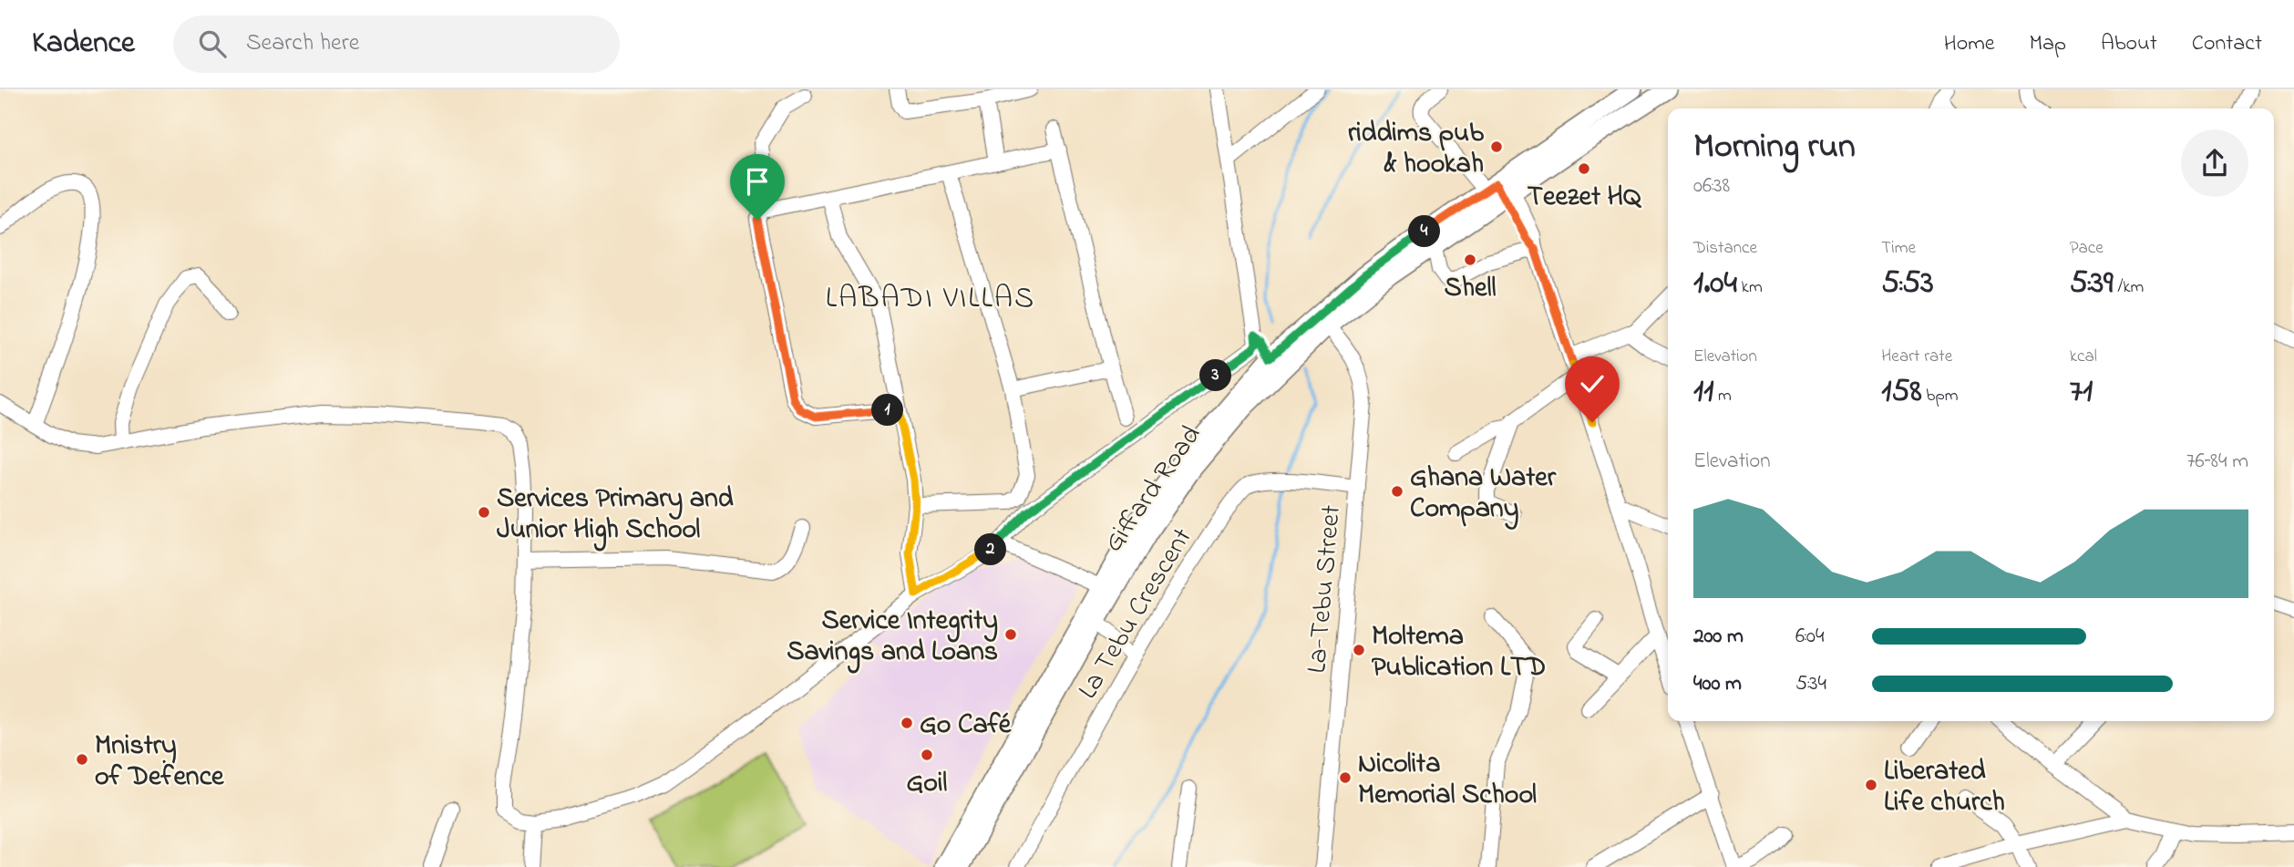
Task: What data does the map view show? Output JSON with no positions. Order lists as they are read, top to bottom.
{
  "streets": {
    "main road": ["Giffard Road"],
    "street": ["La-Tebu Street", "La Tebu Crescent"]
  },
  "crossings": [
    ["Giffard Road", "La-Tebu Street"],
    ["La-Tebu Street", "La Tebu Crescent"]
  ],
  "districts": ["LABADI VILLAS"],
  "places": [
    "riddims pub & hookah",
    "Teezet HQ",
    "Shell",
    "Ghana Water Company",
    "Services Primary and Junior High School",
    "Service Integrity Savings and Loans",
    "Moltema Publication LTD",
    "Go Café",
    "Goil",
    "Mnistry of Defence",
    "Nicolita Memorial School",
    "Liberated Life church"
  ],
  "page": {
    "header": "Kadence",
    "search": "Search here",
    "nav": [
      "Home",
      "Map",
      "About",
      "Contact"
    ],
    "heading": ["Morning run", "06:38"],
    "pins": [
      "4",
      "3",
      "1",
      "2"
    ],
    "stats": [
      ["Distance", "1.04 km"],
      ["Time", "5:53"],
      ["Pace", "5:39 /km"],
      ["Elevation", "11 m"],
      ["Heart rate", "158 bpm"],
      ["kcal", "71"]
    ],
    "chart": ["Elevation", "76–84 m"],
    "list": [
      {
        "name": "200 m",
        "note": "6:04"
      },
      {
        "name": "400 m",
        "note": "5:34"
      }
    ]
  }
}
